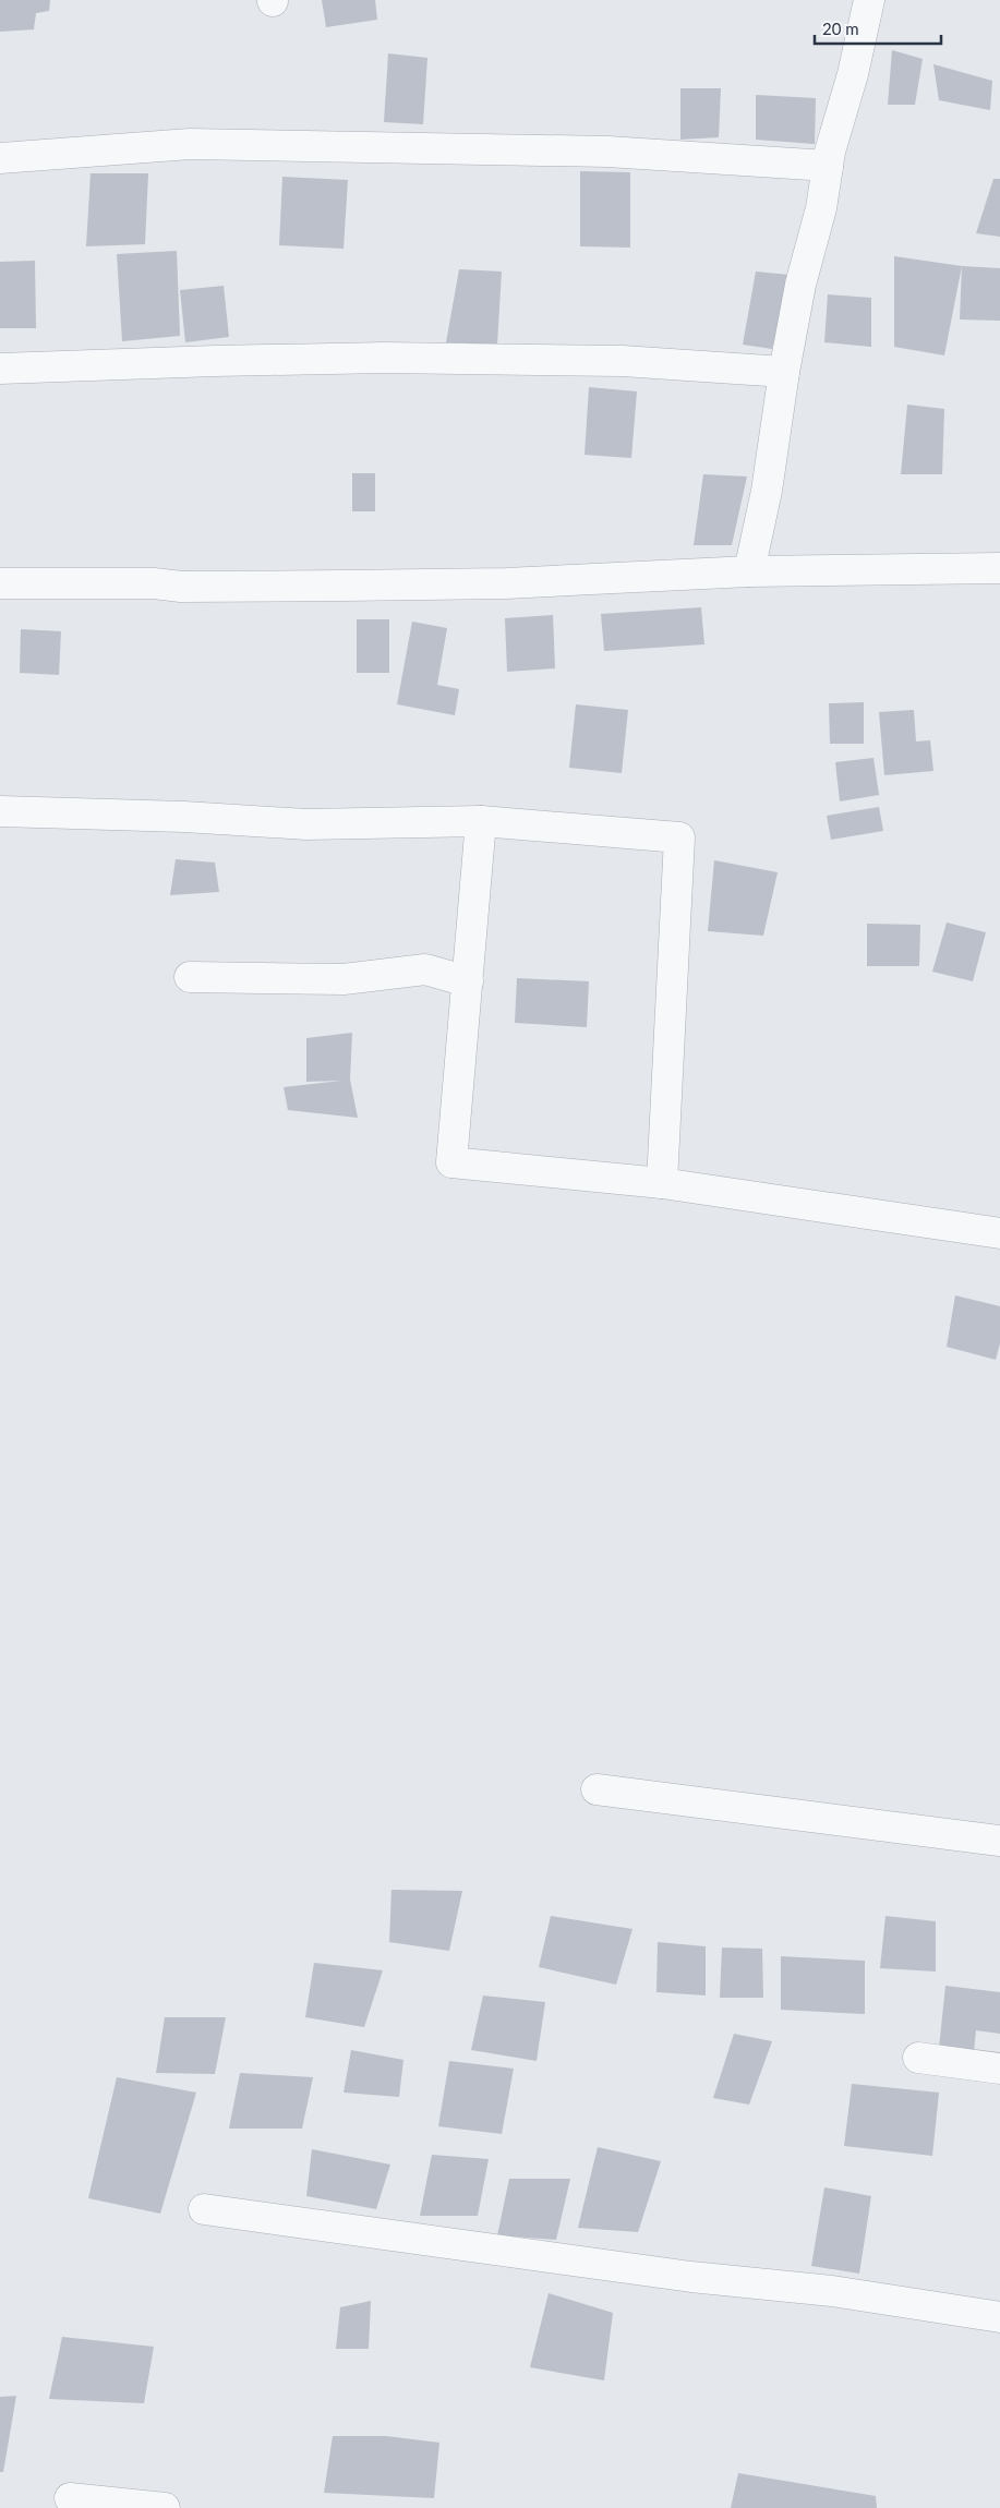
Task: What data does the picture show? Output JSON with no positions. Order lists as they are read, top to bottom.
{
  "scale_bar": "20 m"
}
